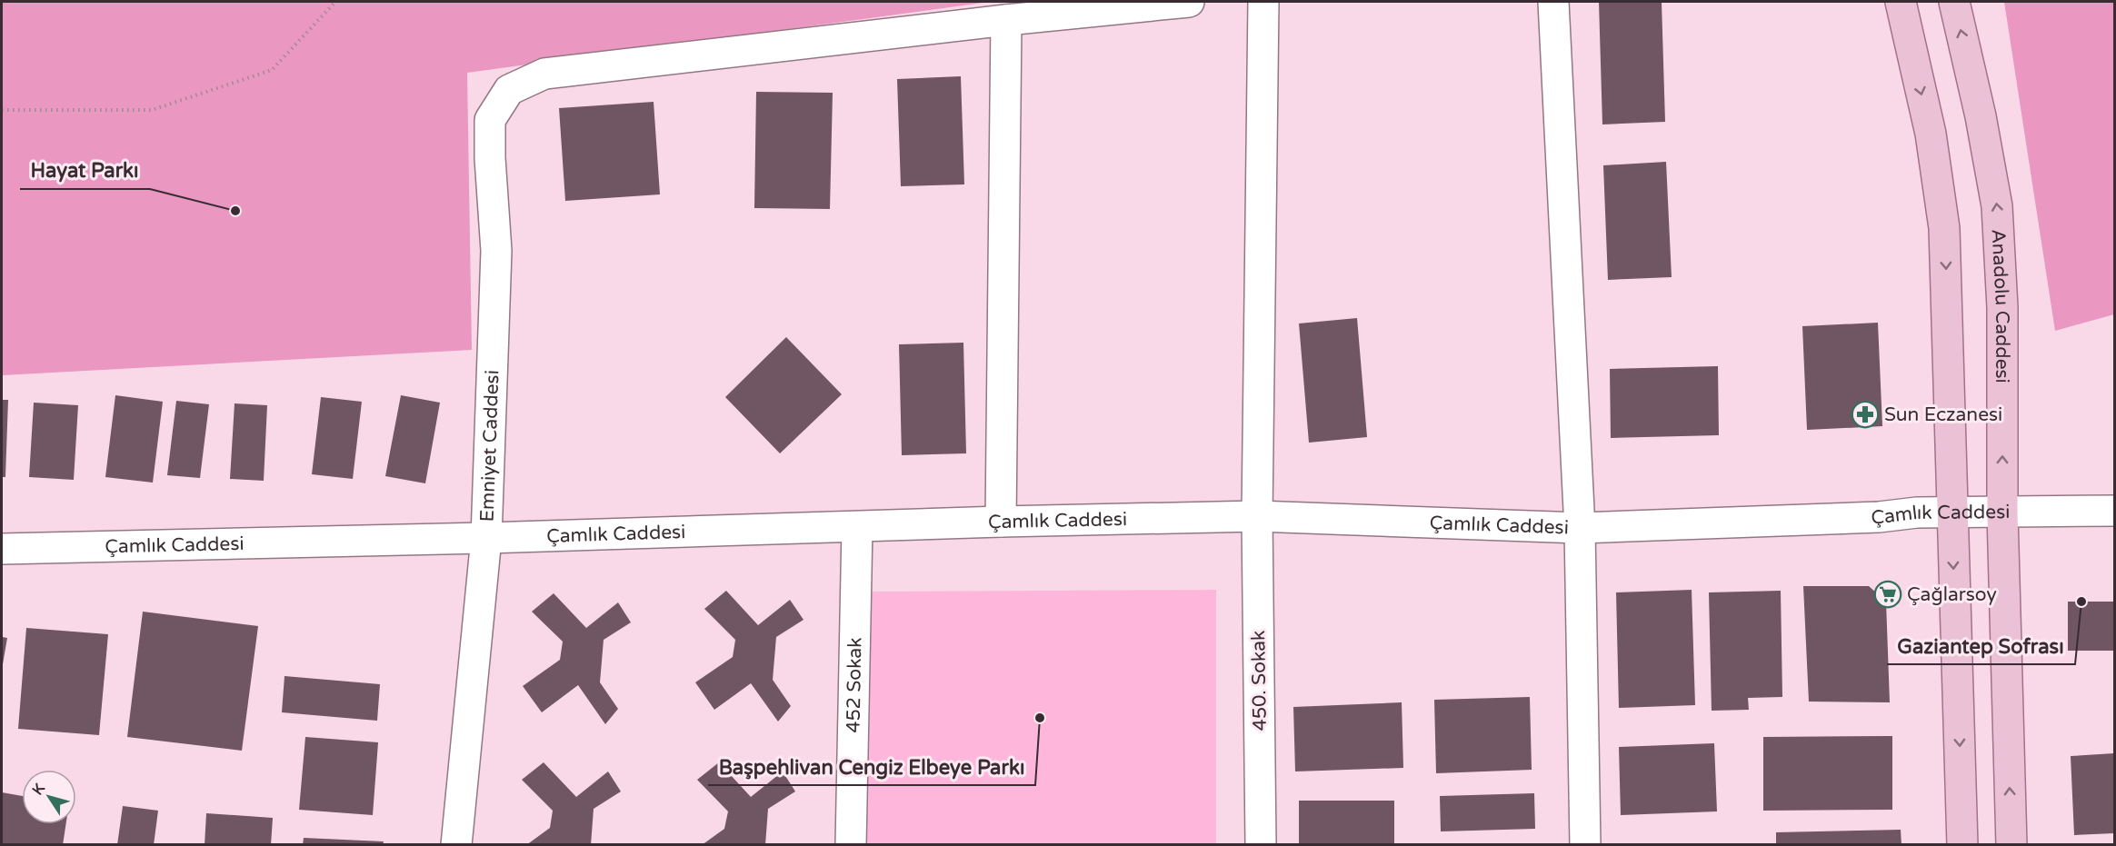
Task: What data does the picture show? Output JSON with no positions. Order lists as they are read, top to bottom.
{
  "streets": {
    "main road": ["Anadolu Caddesi"],
    "street": [
      "Emniyet Caddesi",
      "Çamlık Caddesi",
      "450. Sokak",
      "452 Sokak"
    ]
  },
  "crossings": [
    ["Anadolu Caddesi", "Çamlık Caddesi"],
    ["Emniyet Caddesi", "Çamlık Caddesi"],
    ["Çamlık Caddesi", "450. Sokak"],
    ["Çamlık Caddesi", "452 Sokak"]
  ],
  "places": {
    "other": ["Hayat Parkı", "Gaziantep Sofrası", "Başpehlivan Cengiz Elbeye Parkı"],
    "pharmacy": ["Sun Eczanesi"],
    "supermarket": ["Çağlarsoy"]
  },
  "north": "top left"
}
